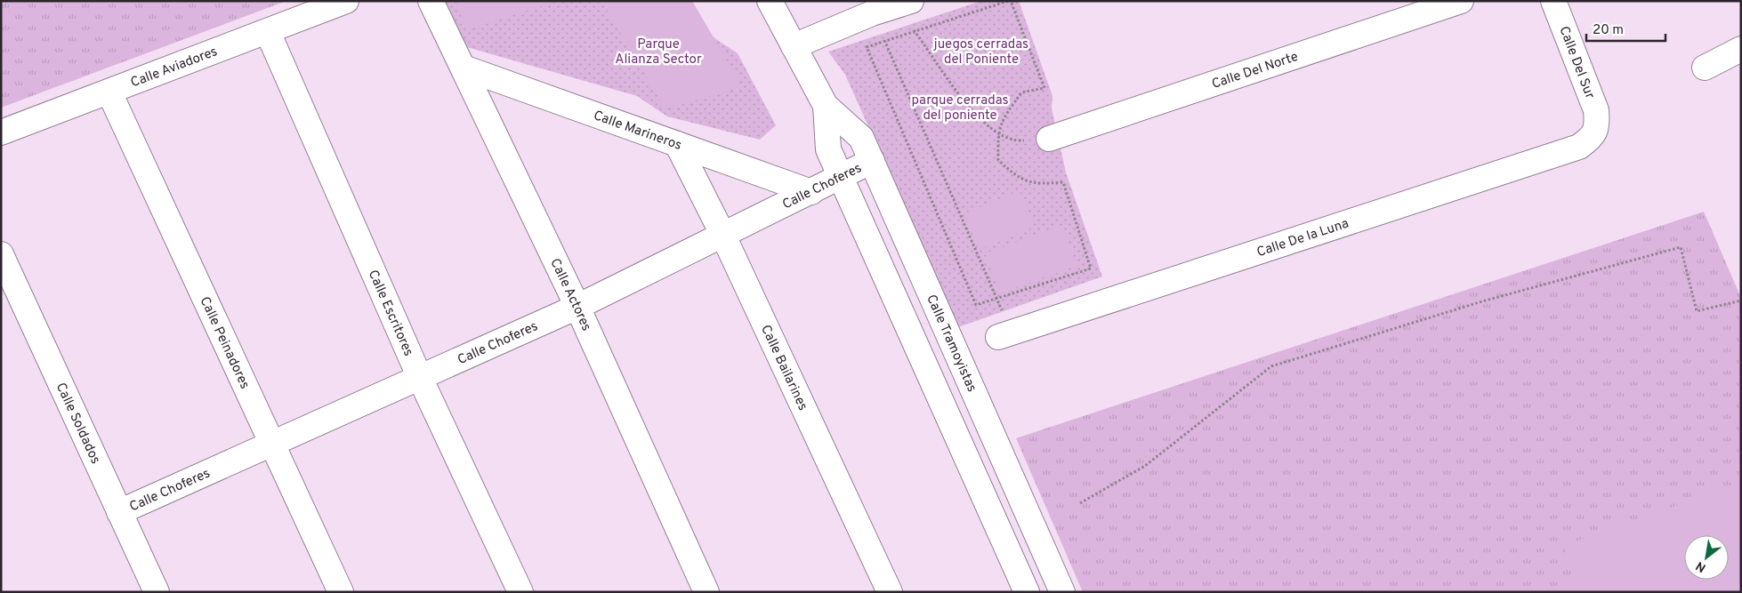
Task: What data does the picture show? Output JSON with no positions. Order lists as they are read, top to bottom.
{
  "streets": {
    "street": [
      "Calle Del Sur",
      "Calle Aviadores",
      "Calle Del Norte",
      "Calle Marineros",
      "Calle Choferes",
      "Calle De la Luna",
      "Calle Actores",
      "Calle Escritores",
      "Calle Peinadores",
      "Calle Tramoyistas",
      "Calle Bailarines",
      "Calle Soldados"
    ]
  },
  "crossings": [
    ["Calle Del Sur", "Calle De la Luna"],
    ["Calle Aviadores", "Calle Escritores"],
    ["Calle Aviadores", "Calle Peinadores"],
    ["Calle Marineros", "Calle Choferes"],
    ["Calle Marineros", "Calle Actores"],
    ["Calle Marineros", "Calle Bailarines"],
    ["Calle Choferes", "Calle Actores"],
    ["Calle Choferes", "Calle Escritores"],
    ["Calle Choferes", "Calle Peinadores"],
    ["Calle Choferes", "Calle Tramoyistas"],
    ["Calle Choferes", "Calle Bailarines"],
    ["Calle Choferes", "Calle Soldados"]
  ],
  "parks": ["Parque Alianza Sector", "juegos cerradas del Poniente", "parque cerradas del poniente"],
  "scale_bar": "20 m",
  "north": "bottom left"
}
